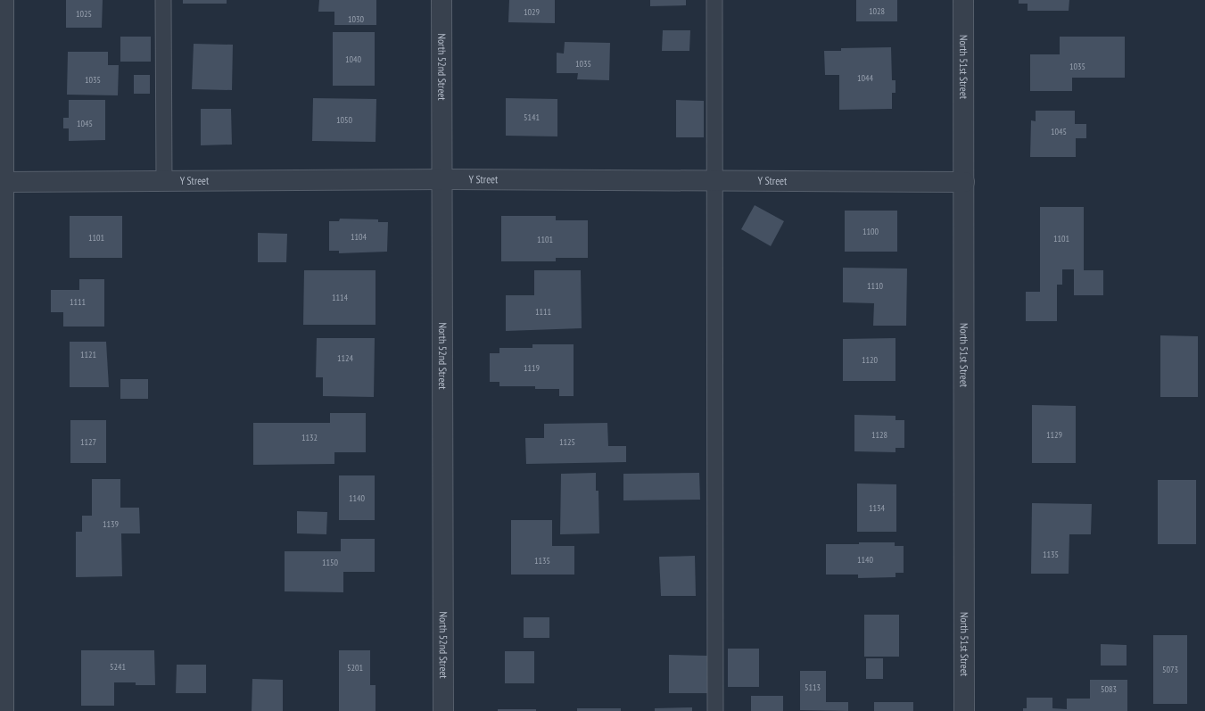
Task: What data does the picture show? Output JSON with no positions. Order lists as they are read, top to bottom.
{
  "streets": {
    "street": ["North 52nd Street", "North 51st Street", "Y Street"]
  },
  "crossings": [
    ["North 52nd Street", "Y Street"],
    ["North 51st Street", "Y Street"]
  ],
  "house_numbers": [
    "1028",
    "1029",
    "1025",
    "1030",
    "1040",
    "1035",
    "1035",
    "1044",
    "1035",
    "5141",
    "1050",
    "1045",
    "1045",
    "1100",
    "1104",
    "1101",
    "1101",
    "1101",
    "1110",
    "1114",
    "1111",
    "1111",
    "1121",
    "1124",
    "1120",
    "1119",
    "1128",
    "1129",
    "1132",
    "1127",
    "1125",
    "1140",
    "1134",
    "1139",
    "1135",
    "1140",
    "1135",
    "1150",
    "5241",
    "5201",
    "5073",
    "5113",
    "5083"
  ]
}
